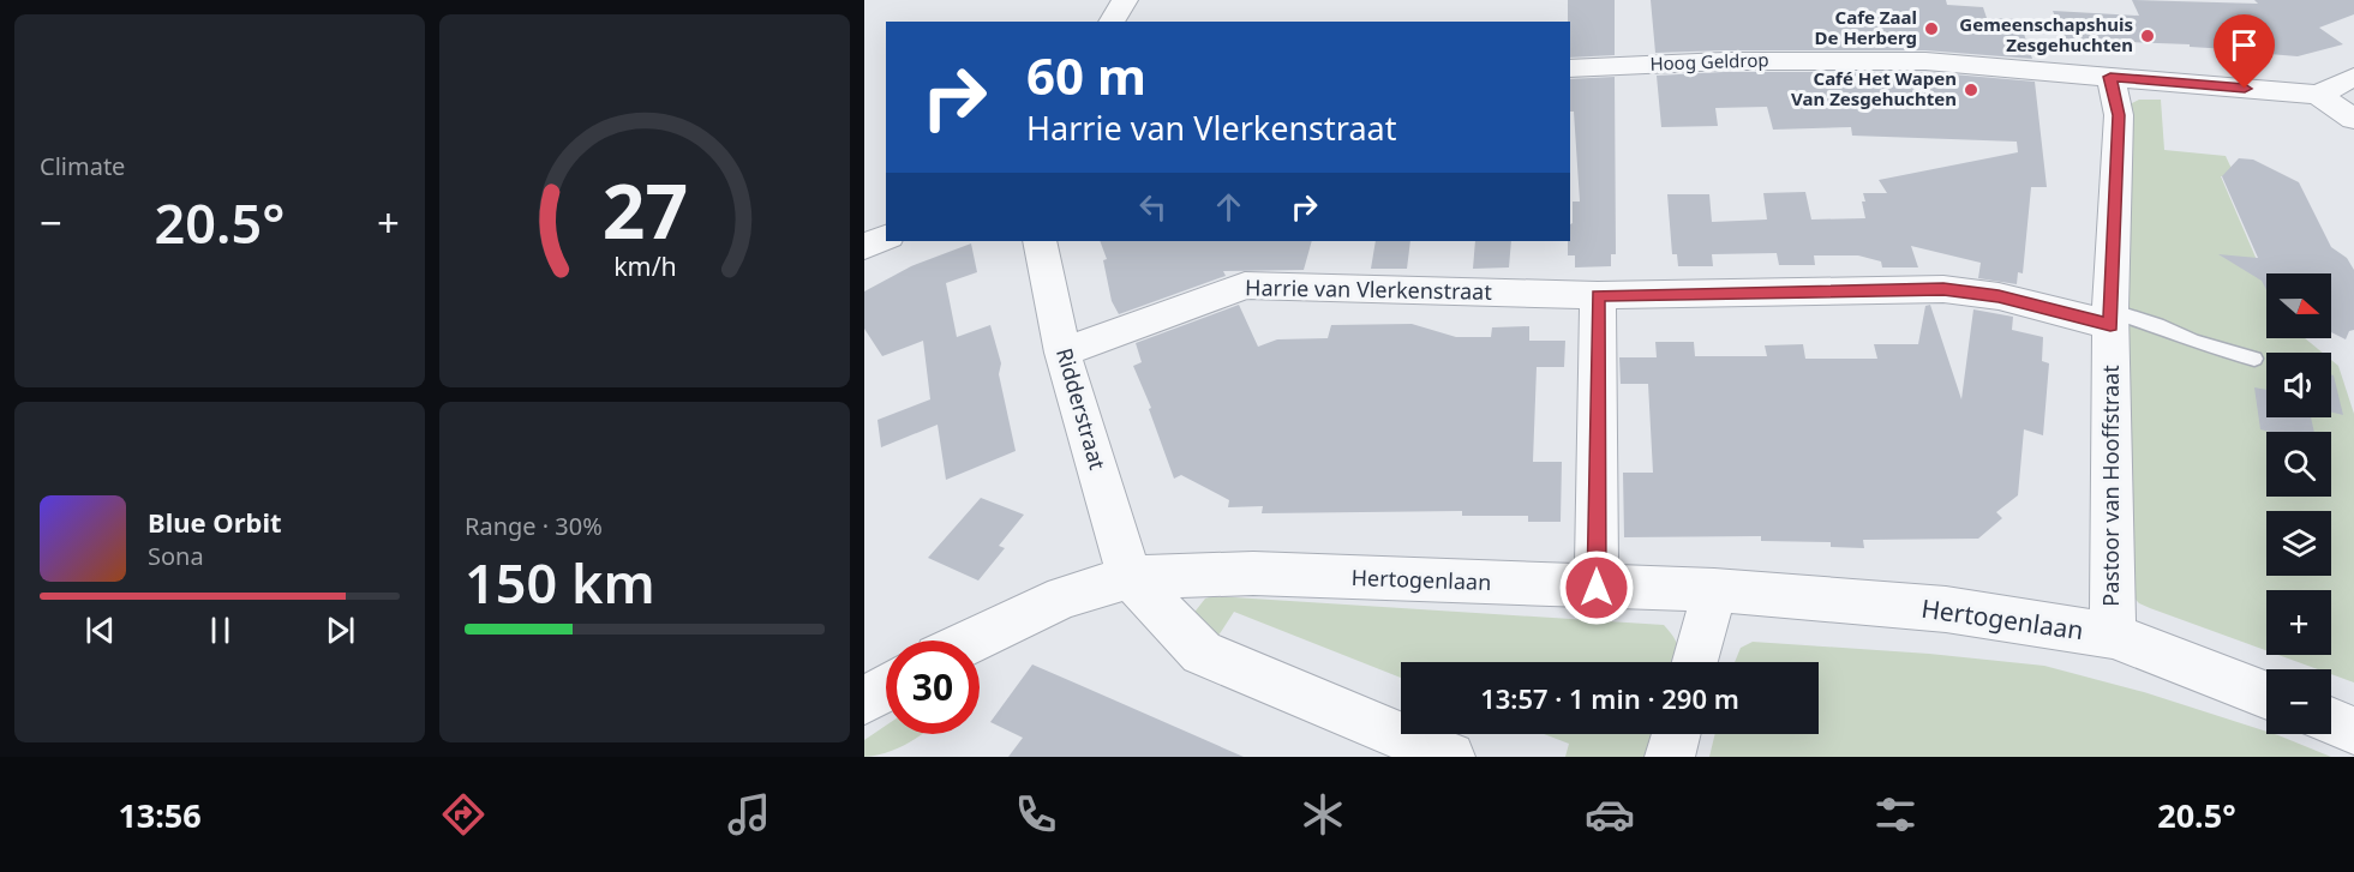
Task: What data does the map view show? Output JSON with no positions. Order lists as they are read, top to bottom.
{
  "streets": {
    "street": [
      "Hoog Geldrop",
      "Harrie van Vlerkenstraat",
      "Ridderstraat",
      "Pastoor van Hooffstraat",
      "Hertogenlaan"
    ]
  },
  "crossings": [
    ["Hoog Geldrop", "Pastoor van Hooffstraat"],
    ["Harrie van Vlerkenstraat", "Ridderstraat"],
    ["Harrie van Vlerkenstraat", "Pastoor van Hooffstraat"],
    ["Ridderstraat", "Hertogenlaan"],
    ["Pastoor van Hooffstraat", "Hertogenlaan"]
  ],
  "places": ["Cafe Zaal De Herberg", "Gemeenschapshuis Zesgehuchten", "Café Het Wapen Van Zesgehuchten"],
  "north": "right",
  "page": {
    "tile": [
      "Climate",
      ["Range · 30%", "150 km"]
    ],
    "turn": ["60 m", "Harrie van Vlerkenstraat"],
    "heat": ["−", "20.5°", "+"],
    "map_buttons": ["+", "−"],
    "song": ["Blue Orbit", "Sona"],
    "limit": "30",
    "trip": "13:57 · 1 min · 290 m",
    "tabs": ["13:56", "20.5°"],
    "gauge": ["27", "km/h"]
  }
}
